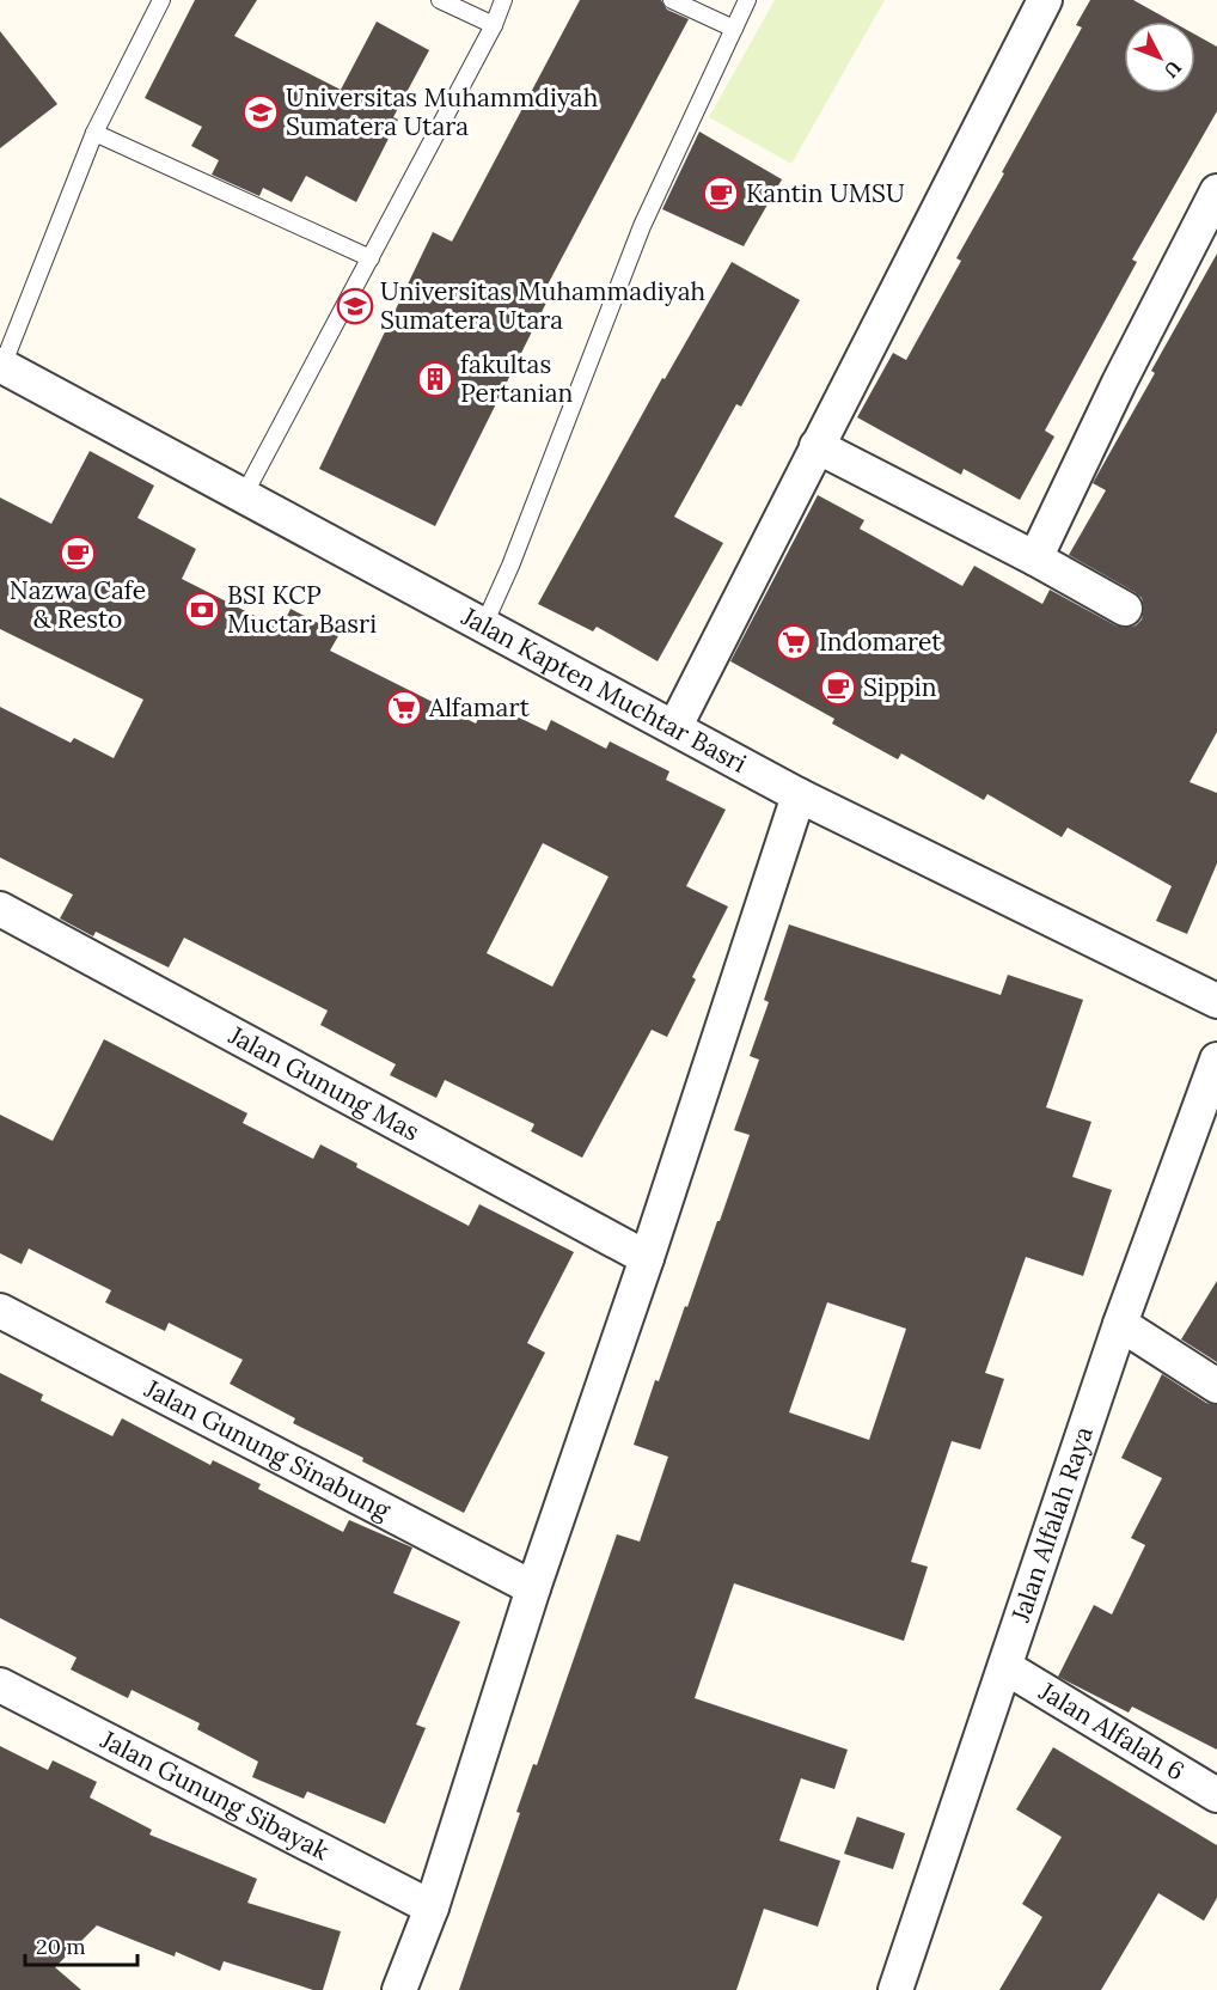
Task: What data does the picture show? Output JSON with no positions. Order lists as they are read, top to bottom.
{
  "streets": {
    "street": [
      "Jalan Kapten Muchtar Basri",
      "Jalan Gunung Mas",
      "Jalan Gunung Sinabung",
      "Jalan Alfalah Raya",
      "Jalan Alfalah 6",
      "Jalan Gunung Sibayak"
    ]
  },
  "crossings": [
    ["Jalan Alfalah Raya", "Jalan Alfalah 6"]
  ],
  "places": {
    "school or university": ["Universitas Muhammdiyah Sumatera Utara", "Universitas Muhammadiyah Sumatera Utara"],
    "cafe": ["Kantin UMSU", "Nazwa Cafe & Resto", "Sippin"],
    "building": ["fakultas Pertanian"],
    "bank": ["BSI KCP Muctar Basri"],
    "supermarket": ["Indomaret", "Alfamart"]
  },
  "scale_bar": "20 m",
  "north": "bottom right"
}
